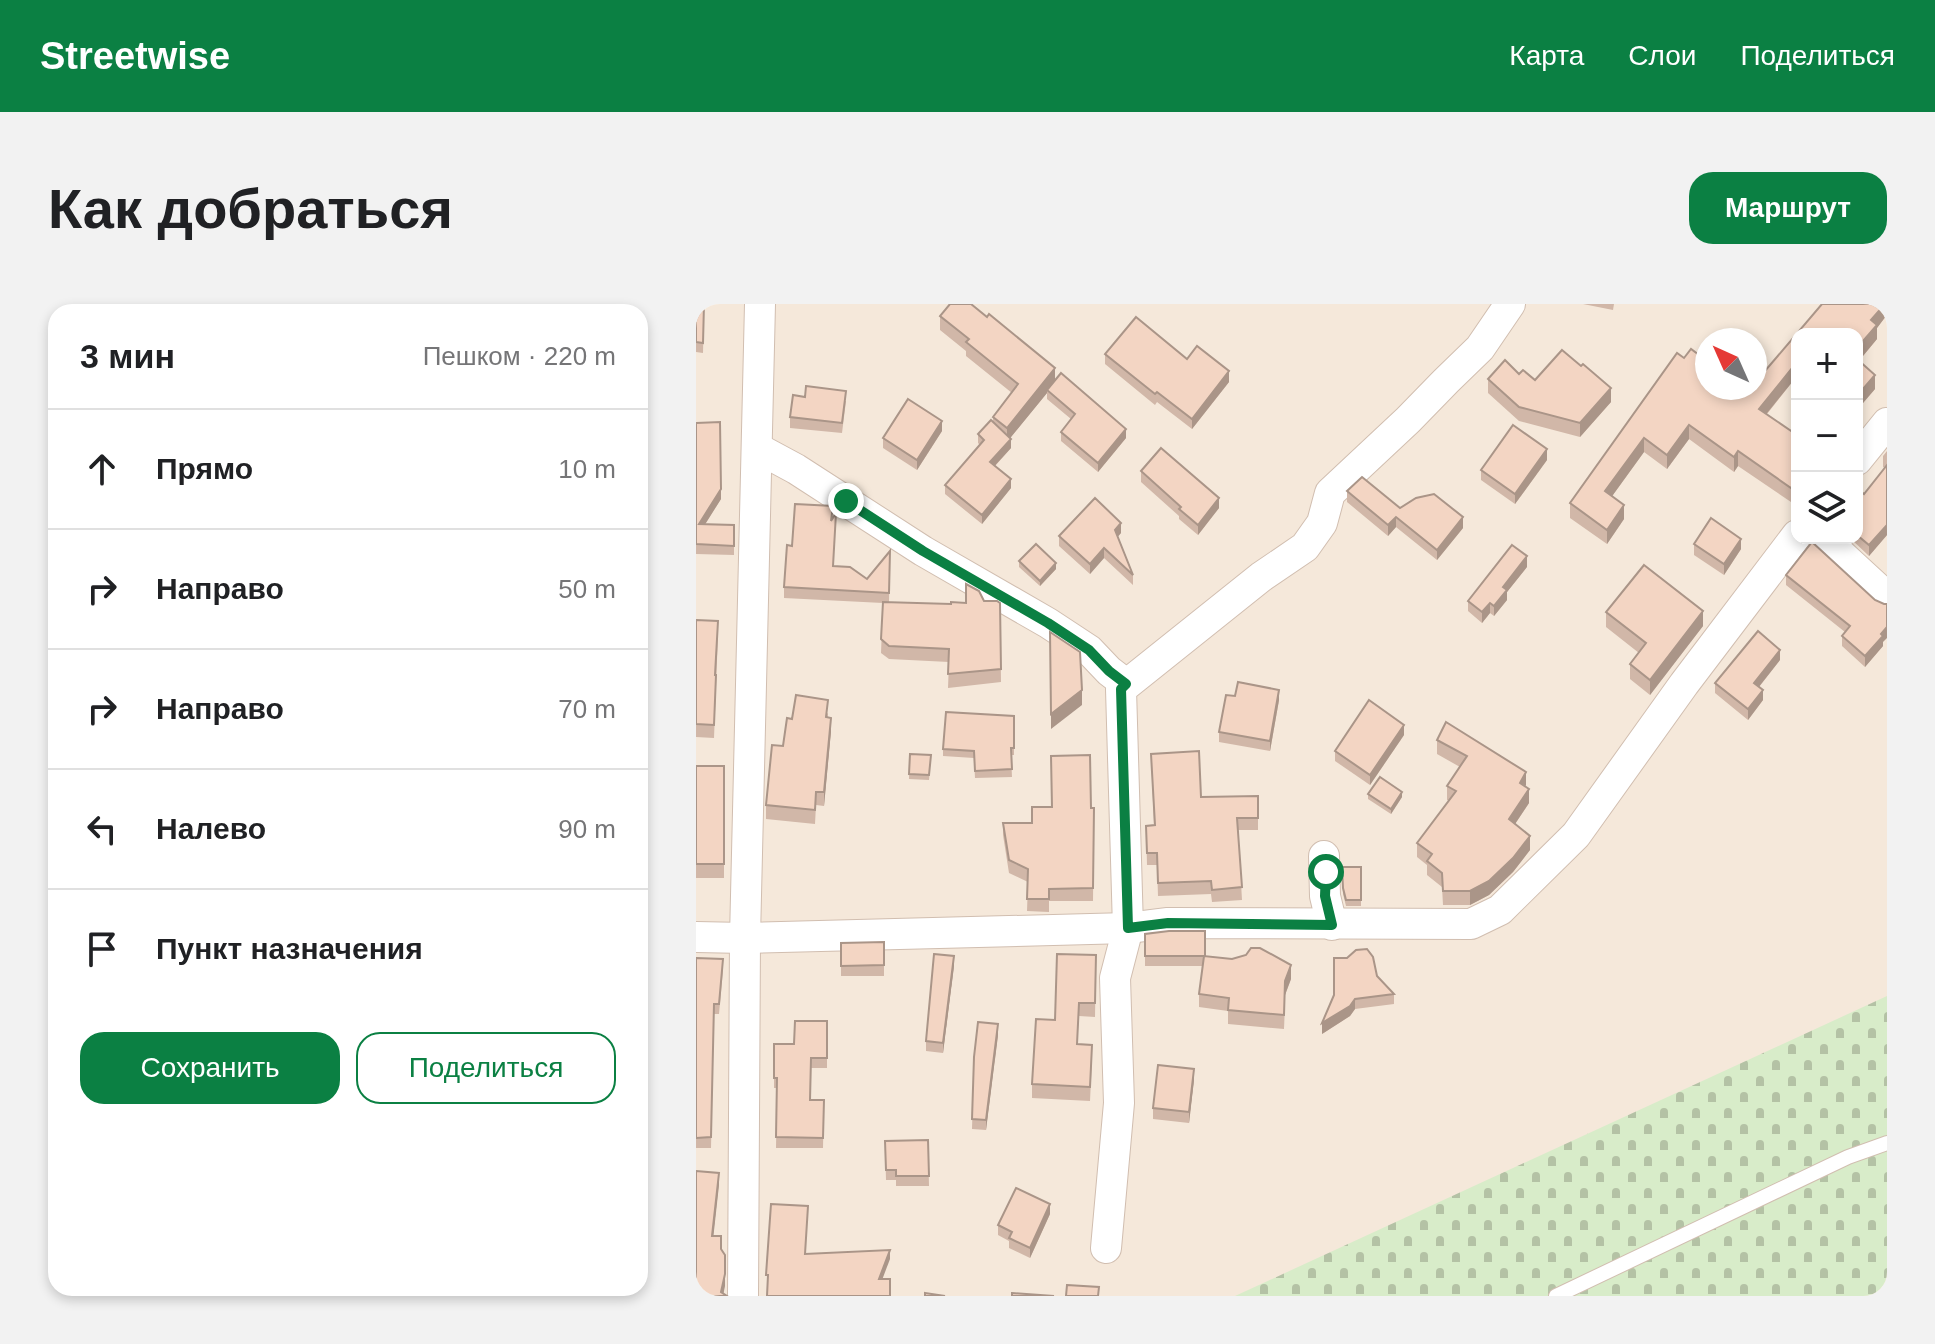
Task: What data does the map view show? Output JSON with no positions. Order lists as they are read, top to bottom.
{
  "north": "top left",
  "page": {
    "header": "Streetwise",
    "nav": ["Карта", "Слои", "Поделиться"],
    "buttons": [
      "Маршрут",
      ["Сохранить", "Поделиться"]
    ],
    "title": "Как добраться",
    "heading": ["3 мин", "Пешком · 220 m"],
    "map_buttons": ["+", "−"],
    "list": [
      ["Прямо", "10 m"],
      ["Направо", "50 m"],
      ["Направо", "70 m"],
      ["Налево", "90 m"],
      "Пункт назначения"
    ]
  }
}
